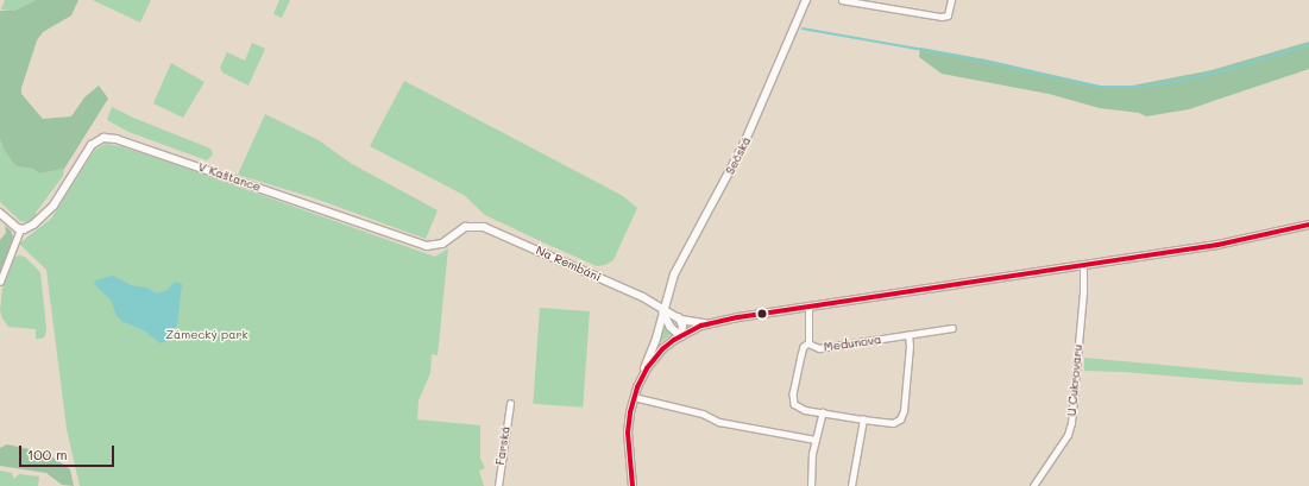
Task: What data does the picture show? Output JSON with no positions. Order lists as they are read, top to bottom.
{
  "streets": {
    "street": [
      "Sečská",
      "V Kaštance",
      "Na Rembáni",
      "Medunova",
      "U Cukrovaru",
      "Farská"
    ]
  },
  "crossings": [
    ["Sečská", "Na Rembáni"],
    ["V Kaštance", "Na Rembáni"]
  ],
  "parks": ["Zámecký park"],
  "scale_bar": "100 m"
}
